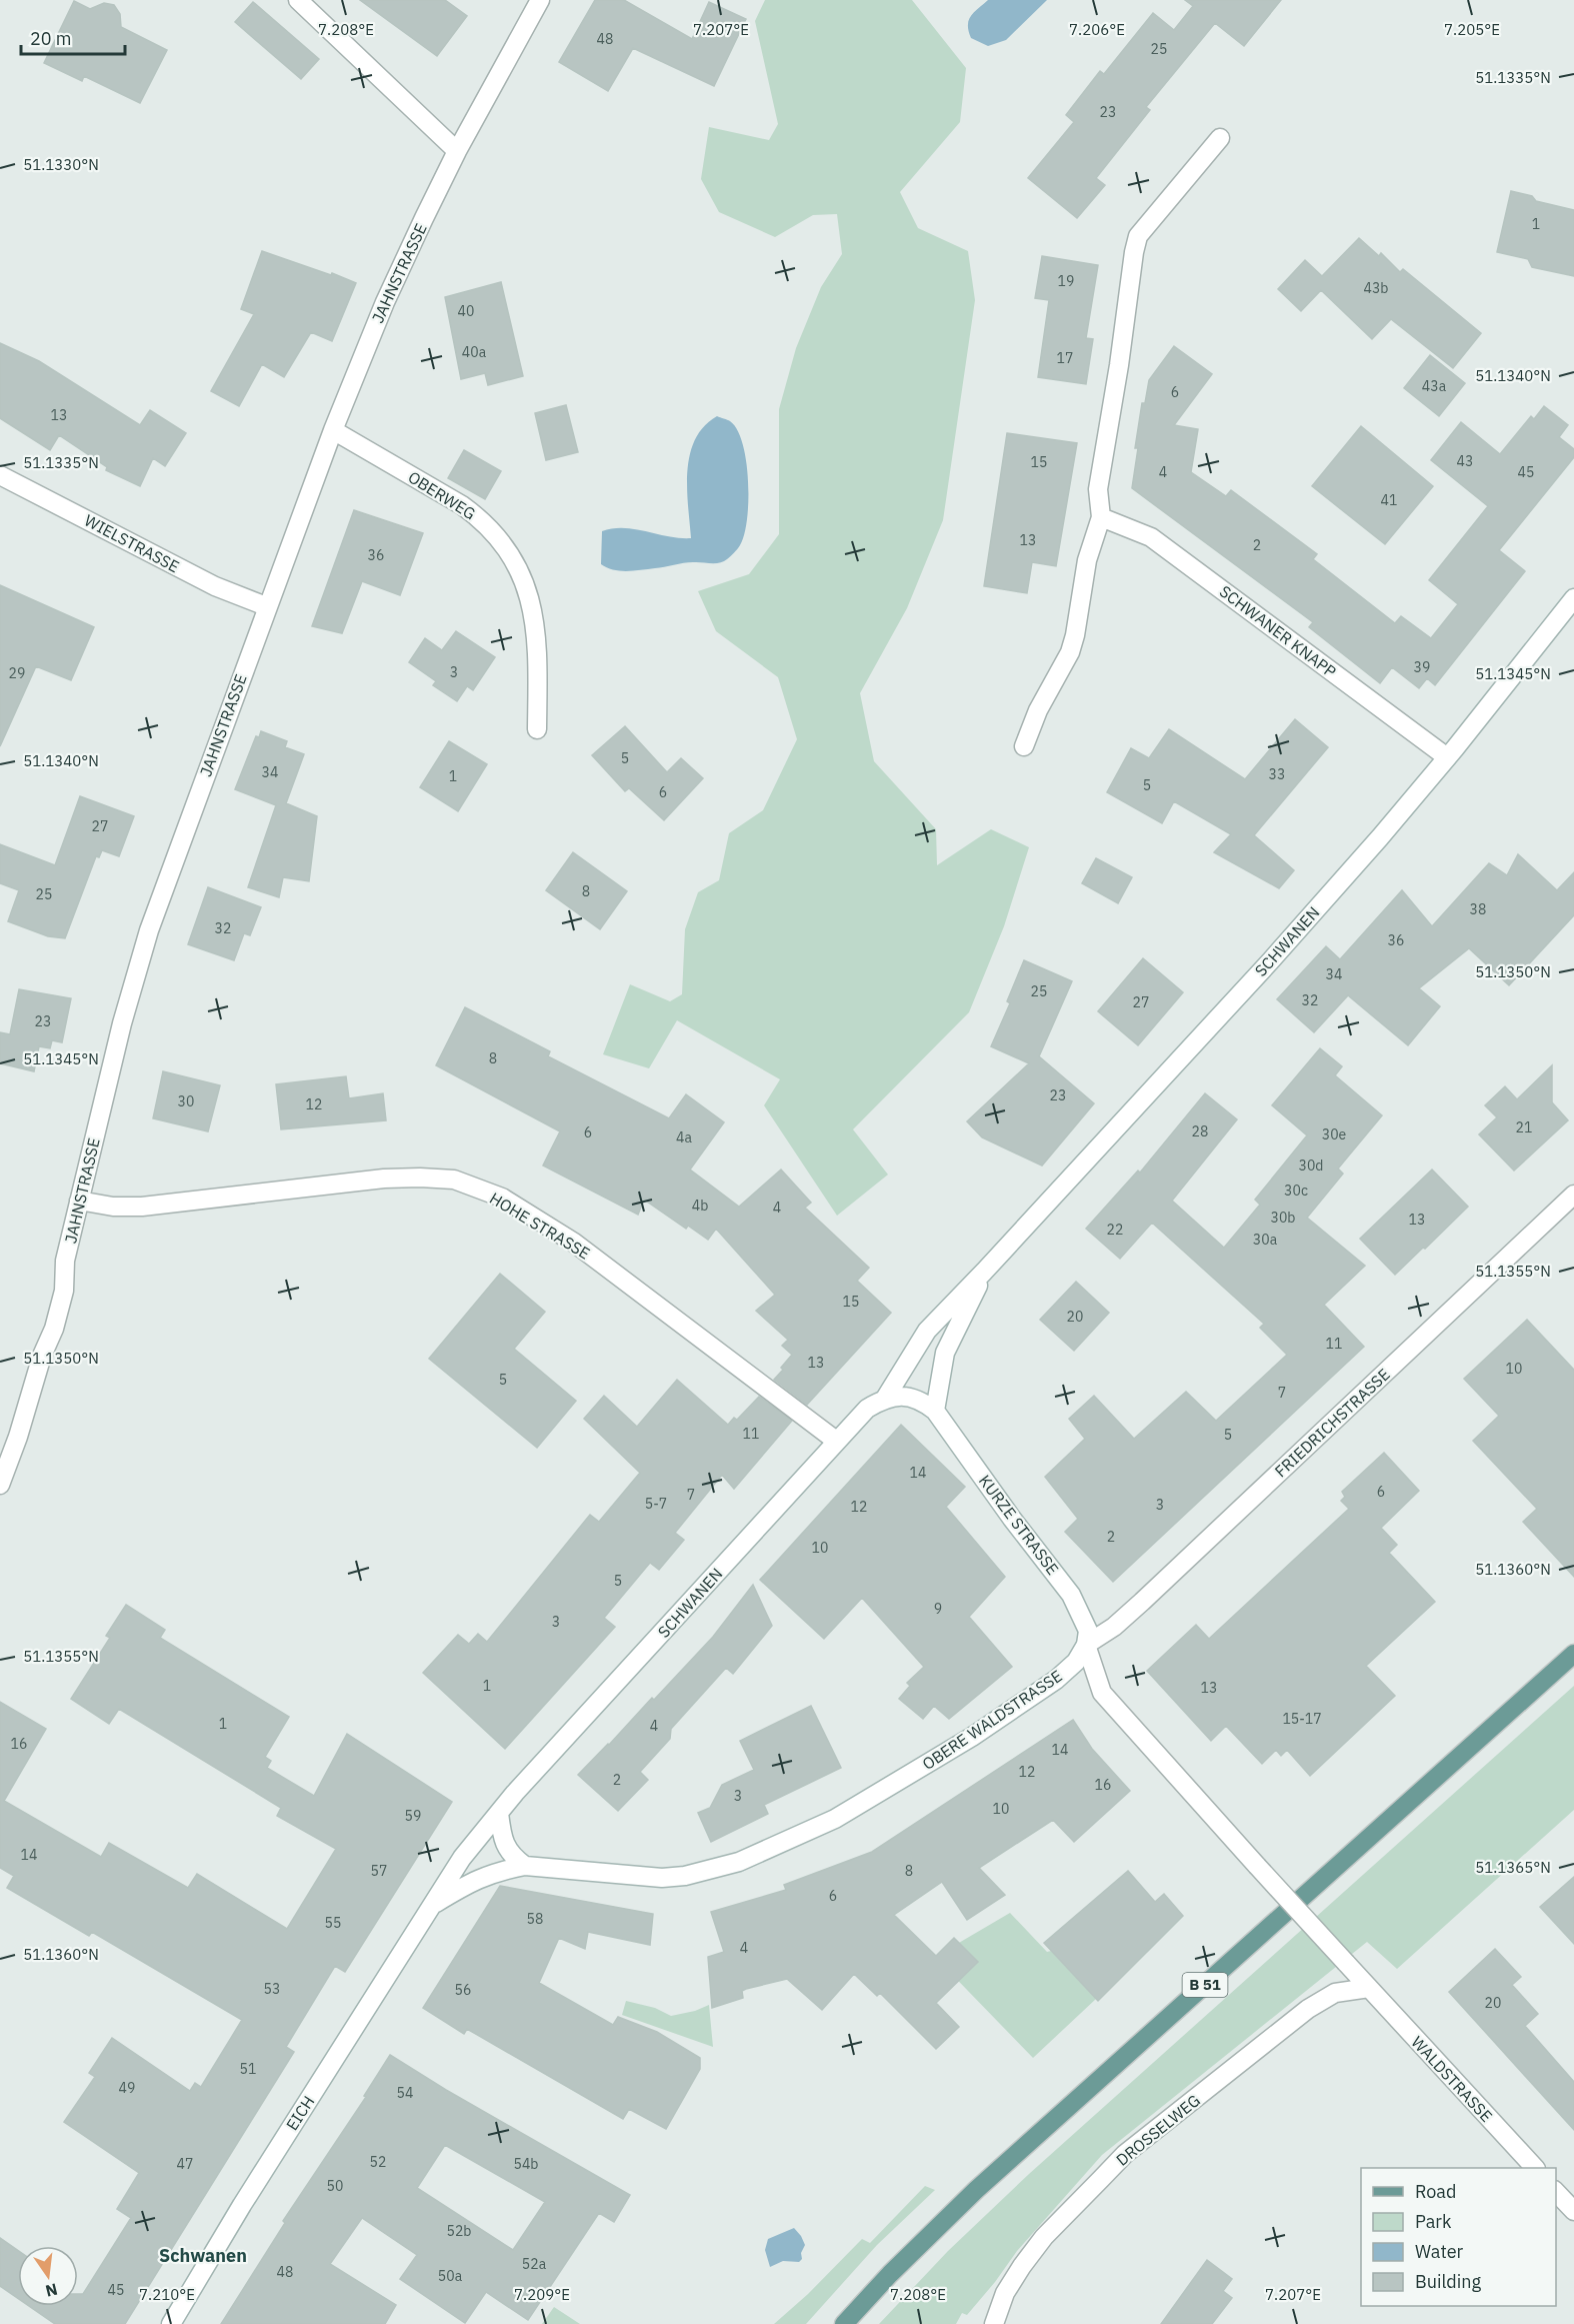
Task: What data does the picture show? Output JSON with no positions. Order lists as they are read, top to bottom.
{
  "streets": {
    "main road": ["B 51"],
    "street": [
      "JAHNSTRASSE",
      "OBERWEG",
      "WIELSTRASSE",
      "SCHWANER KNAPP",
      "SCHWANEN",
      "HOHE STRASSE",
      "FRIEDRICHSTRASSE",
      "KURZE STRASSE",
      "OBERE WALDSTRASSE",
      "WALDSTRASSE",
      "EICH",
      "DROSSELWEG"
    ]
  },
  "crossings": [
    ["JAHNSTRASSE", "OBERWEG"],
    ["JAHNSTRASSE", "WIELSTRASSE"],
    ["JAHNSTRASSE", "HOHE STRASSE"],
    ["SCHWANER KNAPP", "SCHWANEN"],
    ["SCHWANEN", "HOHE STRASSE"],
    ["SCHWANEN", "KURZE STRASSE"],
    ["SCHWANEN", "EICH"],
    ["FRIEDRICHSTRASSE", "KURZE STRASSE"],
    ["FRIEDRICHSTRASSE", "OBERE WALDSTRASSE"],
    ["KURZE STRASSE", "OBERE WALDSTRASSE"],
    ["OBERE WALDSTRASSE", "EICH"],
    ["WALDSTRASSE", "DROSSELWEG"]
  ],
  "districts": ["Schwanen"],
  "house_numbers": [
    "48",
    "25",
    "23",
    "1",
    "19",
    "43b",
    "40",
    "40a",
    "17",
    "43a",
    "6",
    "13",
    "43",
    "15",
    "4",
    "45",
    "41",
    "13",
    "2",
    "36",
    "39",
    "3",
    "29",
    "5",
    "34",
    "33",
    "1",
    "5",
    "6",
    "27",
    "8",
    "25",
    "38",
    "32",
    "36",
    "34",
    "25",
    "32",
    "27",
    "23",
    "8",
    "23",
    "30",
    "12",
    "21",
    "28",
    "6",
    "30e",
    "4a",
    "30d",
    "30c",
    "4b",
    "4",
    "30b",
    "13",
    "22",
    "30a",
    "15",
    "20",
    "11",
    "13",
    "10",
    "5",
    "7",
    "11",
    "5",
    "14",
    "6",
    "7",
    "5-7",
    "3",
    "12",
    "2",
    "10",
    "5",
    "9",
    "3",
    "1",
    "13",
    "15-17",
    "1",
    "4",
    "16",
    "14",
    "12",
    "2",
    "16",
    "3",
    "10",
    "59",
    "14",
    "57",
    "8",
    "6",
    "58",
    "55",
    "4",
    "53",
    "56",
    "20",
    "51",
    "49",
    "54",
    "52",
    "47",
    "54b",
    "50",
    "52b",
    "52a",
    "48",
    "50a",
    "45"
  ],
  "legend": [
    "Road",
    "Park",
    "Water",
    "Building"
  ],
  "scale_bar": "20 m",
  "north": "bottom",
  "coordinates": [
    "7.208°E",
    "7.207°E",
    "7.206°E",
    "7.205°E",
    "51.1335°N",
    "51.1330°N",
    "51.1340°N",
    "51.1345°N",
    "51.1350°N",
    "51.1355°N",
    "51.1360°N",
    "51.1365°N",
    "7.210°E",
    "7.209°E"
  ]
}
